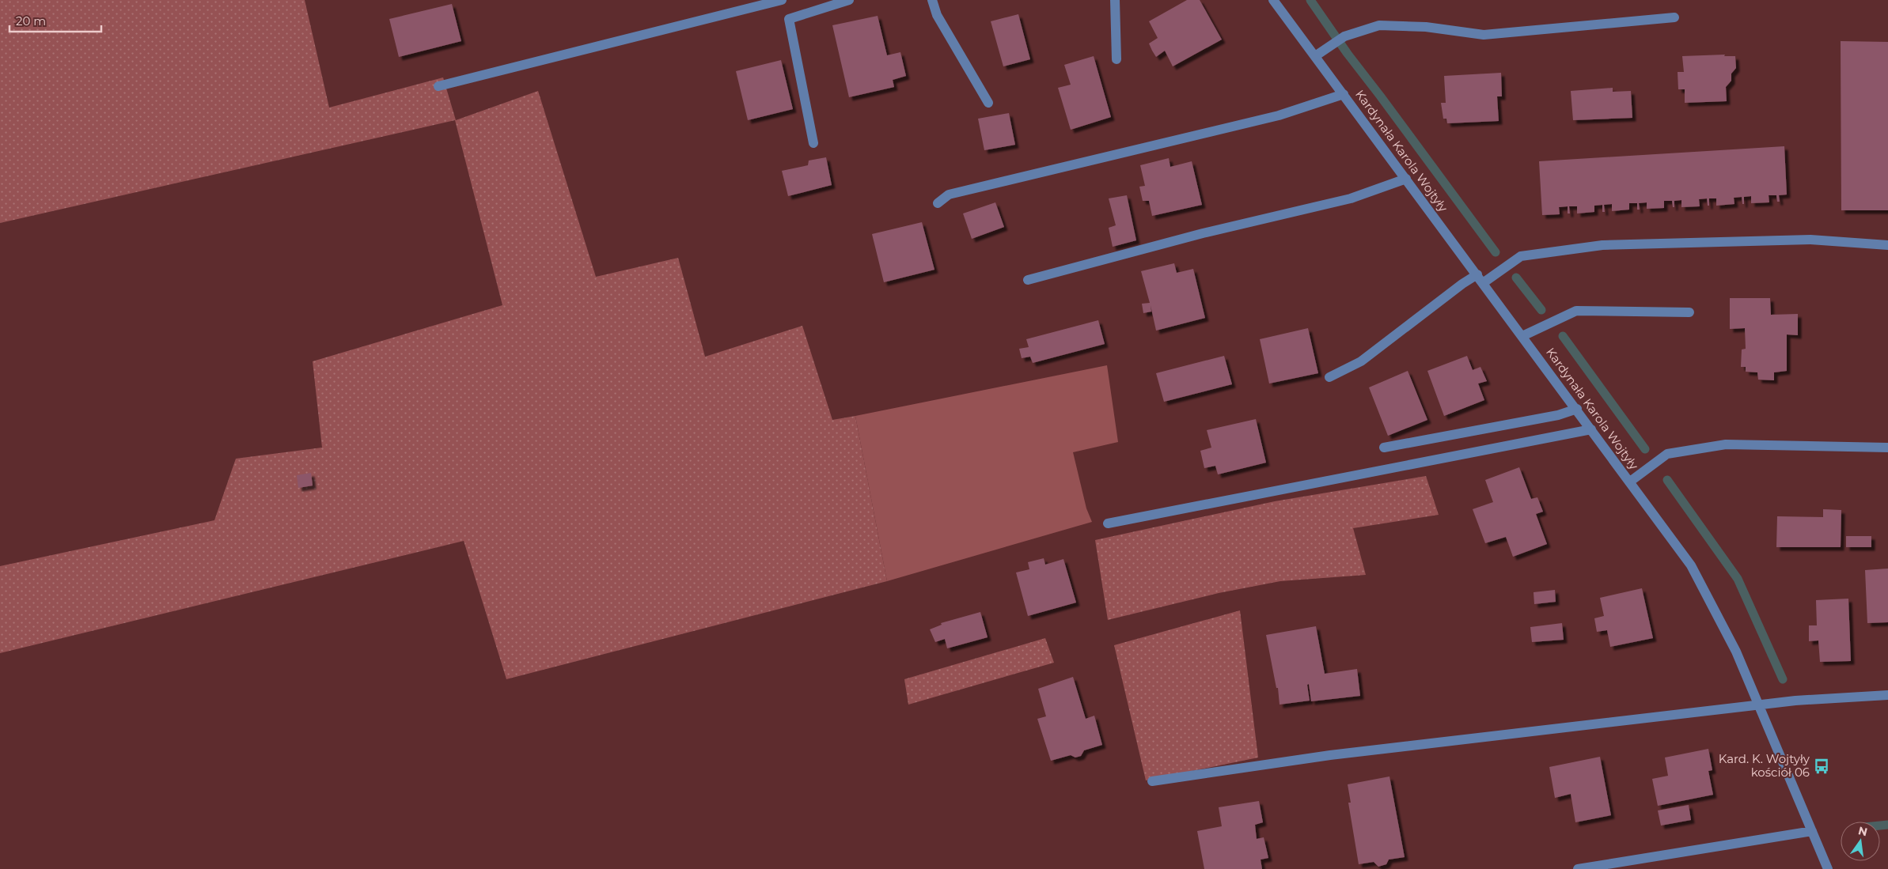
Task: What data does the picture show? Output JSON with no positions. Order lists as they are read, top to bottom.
{
  "streets": {
    "street": ["Kardynała Karola Wojtyły"]
  },
  "places": {
    "bus stop": ["Kard. K. Wojtyły kościół 06"]
  },
  "scale_bar": "20 m",
  "north": "top"
}
